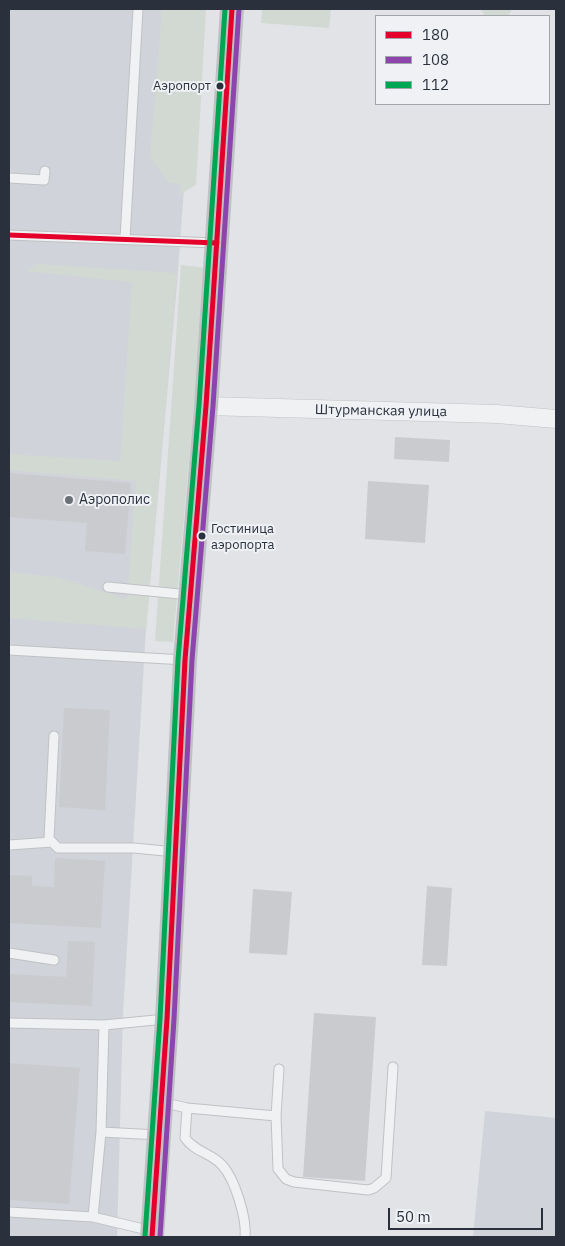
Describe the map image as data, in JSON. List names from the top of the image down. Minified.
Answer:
{"streets":{"street":["Штурманская улица"]},"places":["Аэропорт","Аэрополис","Гостиница аэропорта"],"lines":["transit line 180","transit line 108","transit line 112"],"legend":["180","108","112"],"scale_bar":"50 m"}
